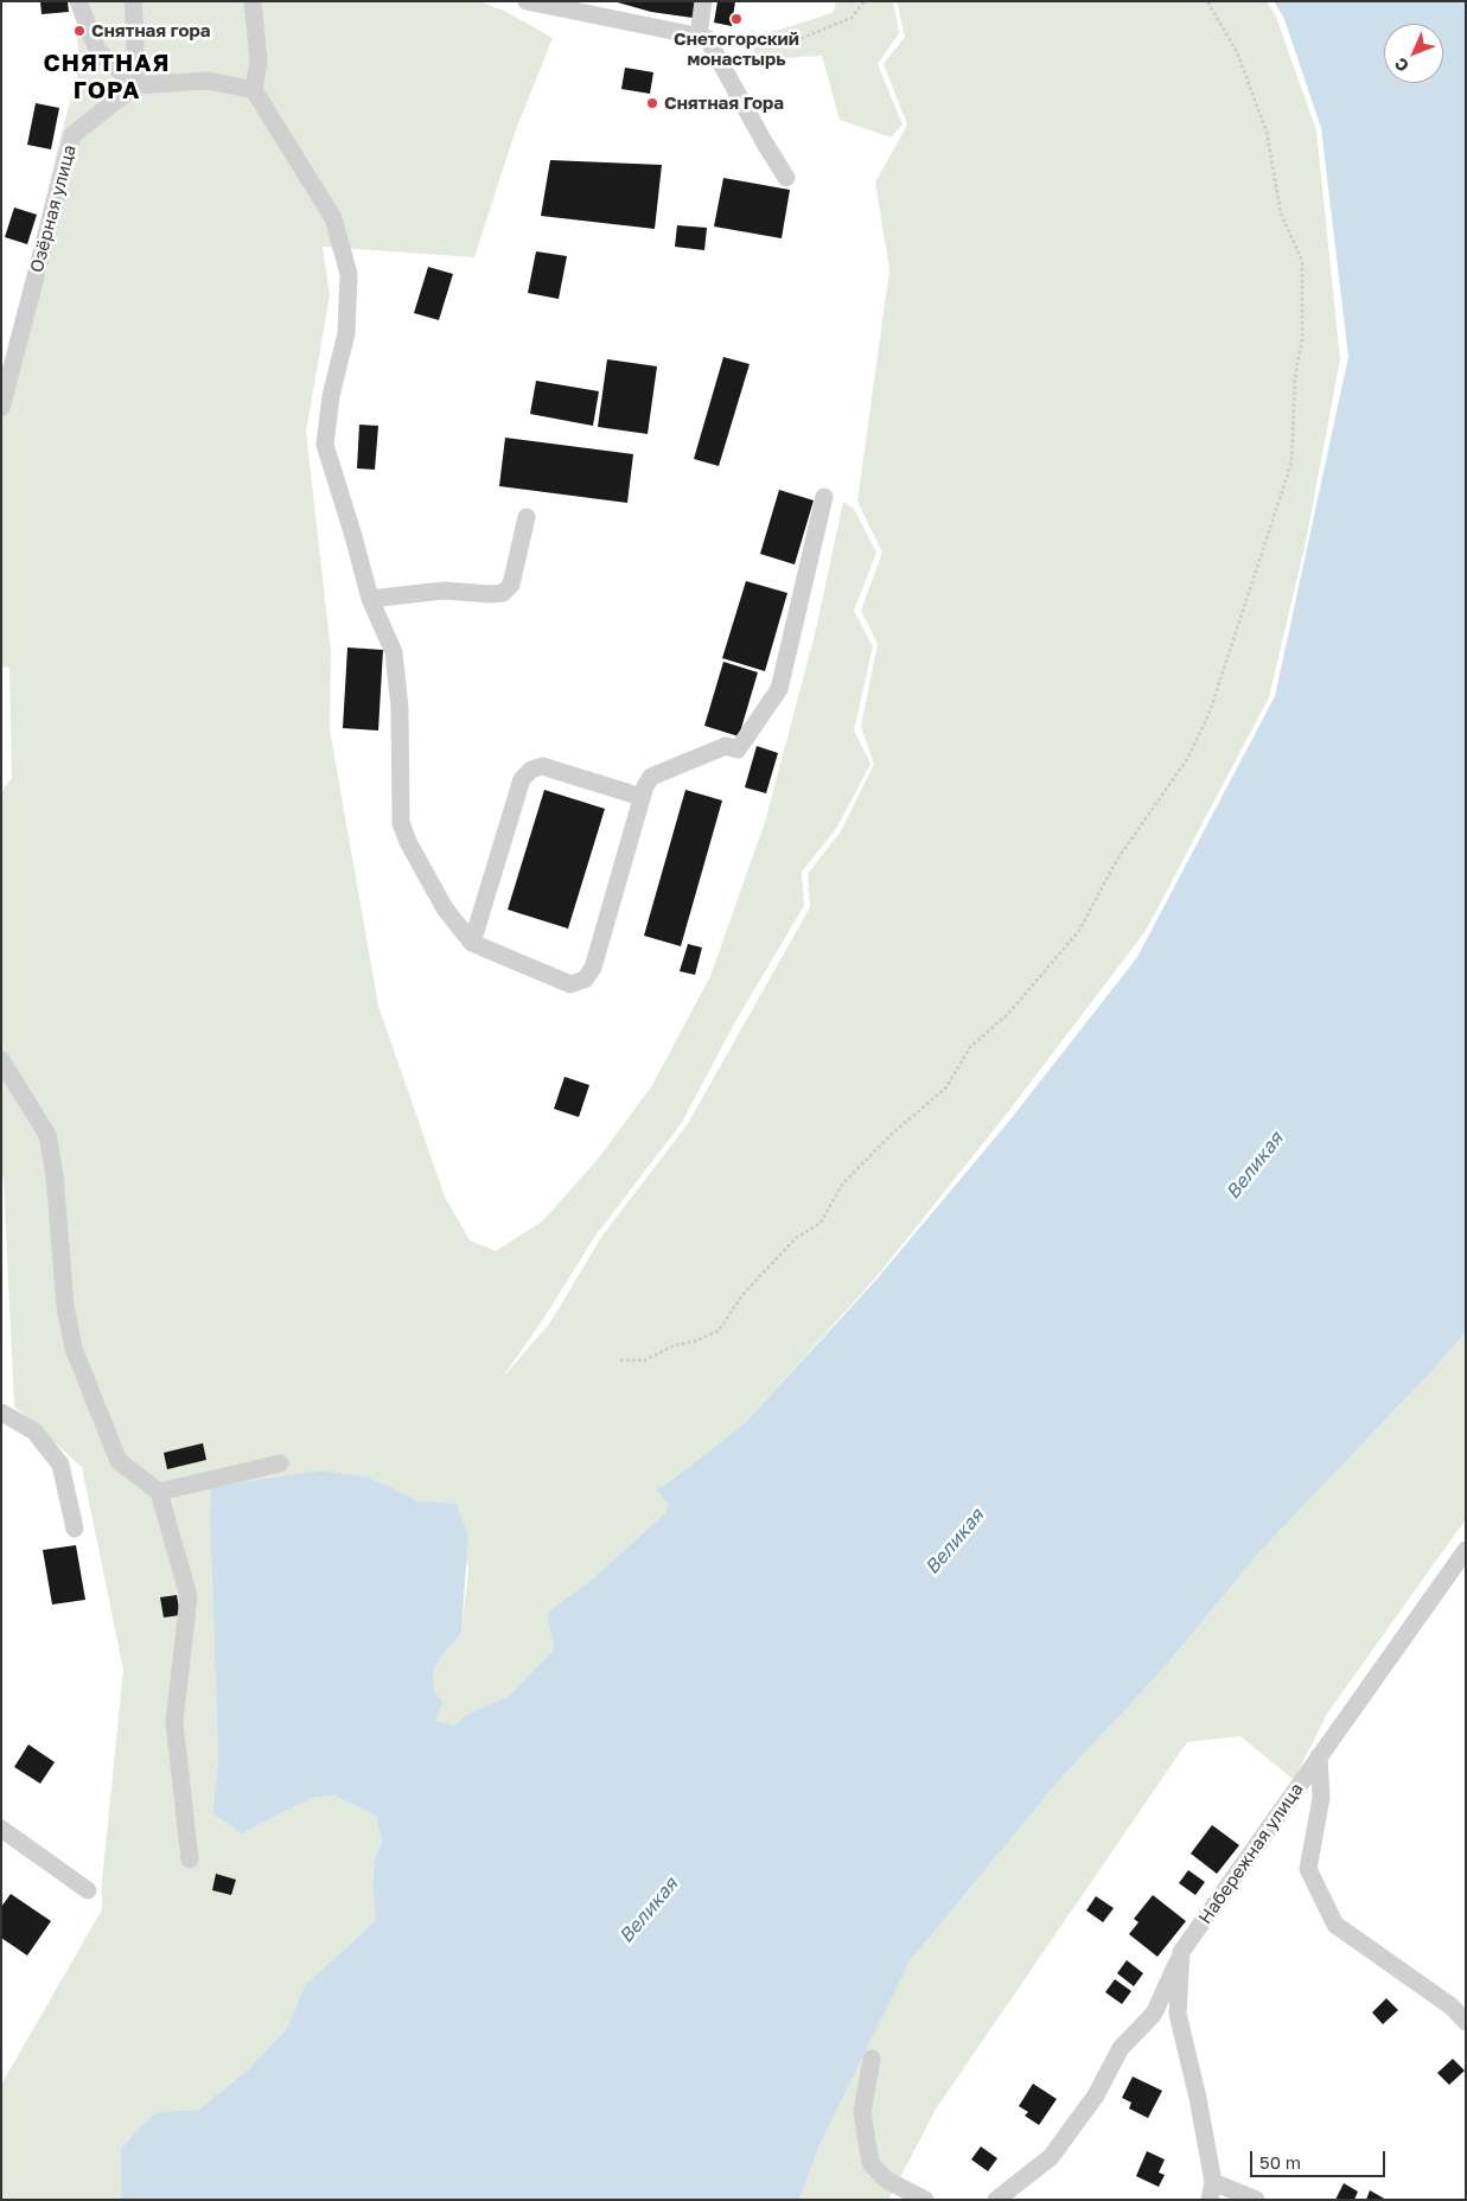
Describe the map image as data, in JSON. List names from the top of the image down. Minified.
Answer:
{"streets":{"street":["Озёрная улица","Набережная улица"]},"districts":["СНЯТНАЯ ГОРА"],"water":["Великая"],"places":["Снетогорский монастырь","Снятная гора","Снятная Гора"],"scale_bar":"50 m","north":"bottom left"}
